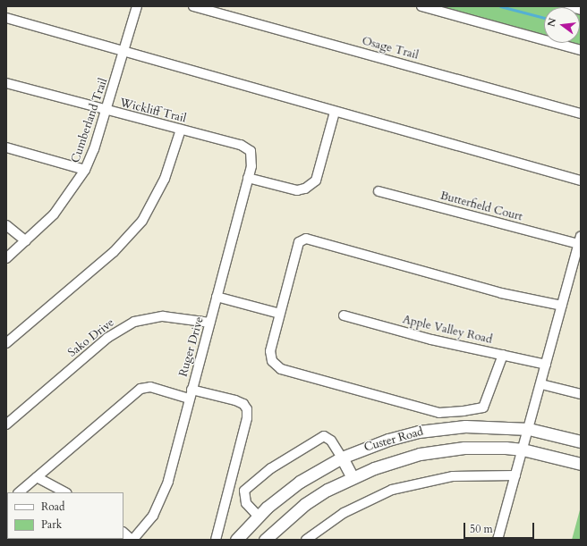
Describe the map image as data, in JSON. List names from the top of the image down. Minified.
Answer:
{"streets":{"main road":["Custer Road"],"street":["Osage Trail","Wickliff Trail","Cumberland Trail","Butterfield Court","Apple Valley Road","Sako Drive","Ruger Drive"]},"crossings":[["Wickliff Trail","Cumberland Trail"],["Wickliff Trail","Ruger Drive"],["Sako Drive","Ruger Drive"]],"legend":["Road","Park"],"scale_bar":"50 m","north":"left"}
